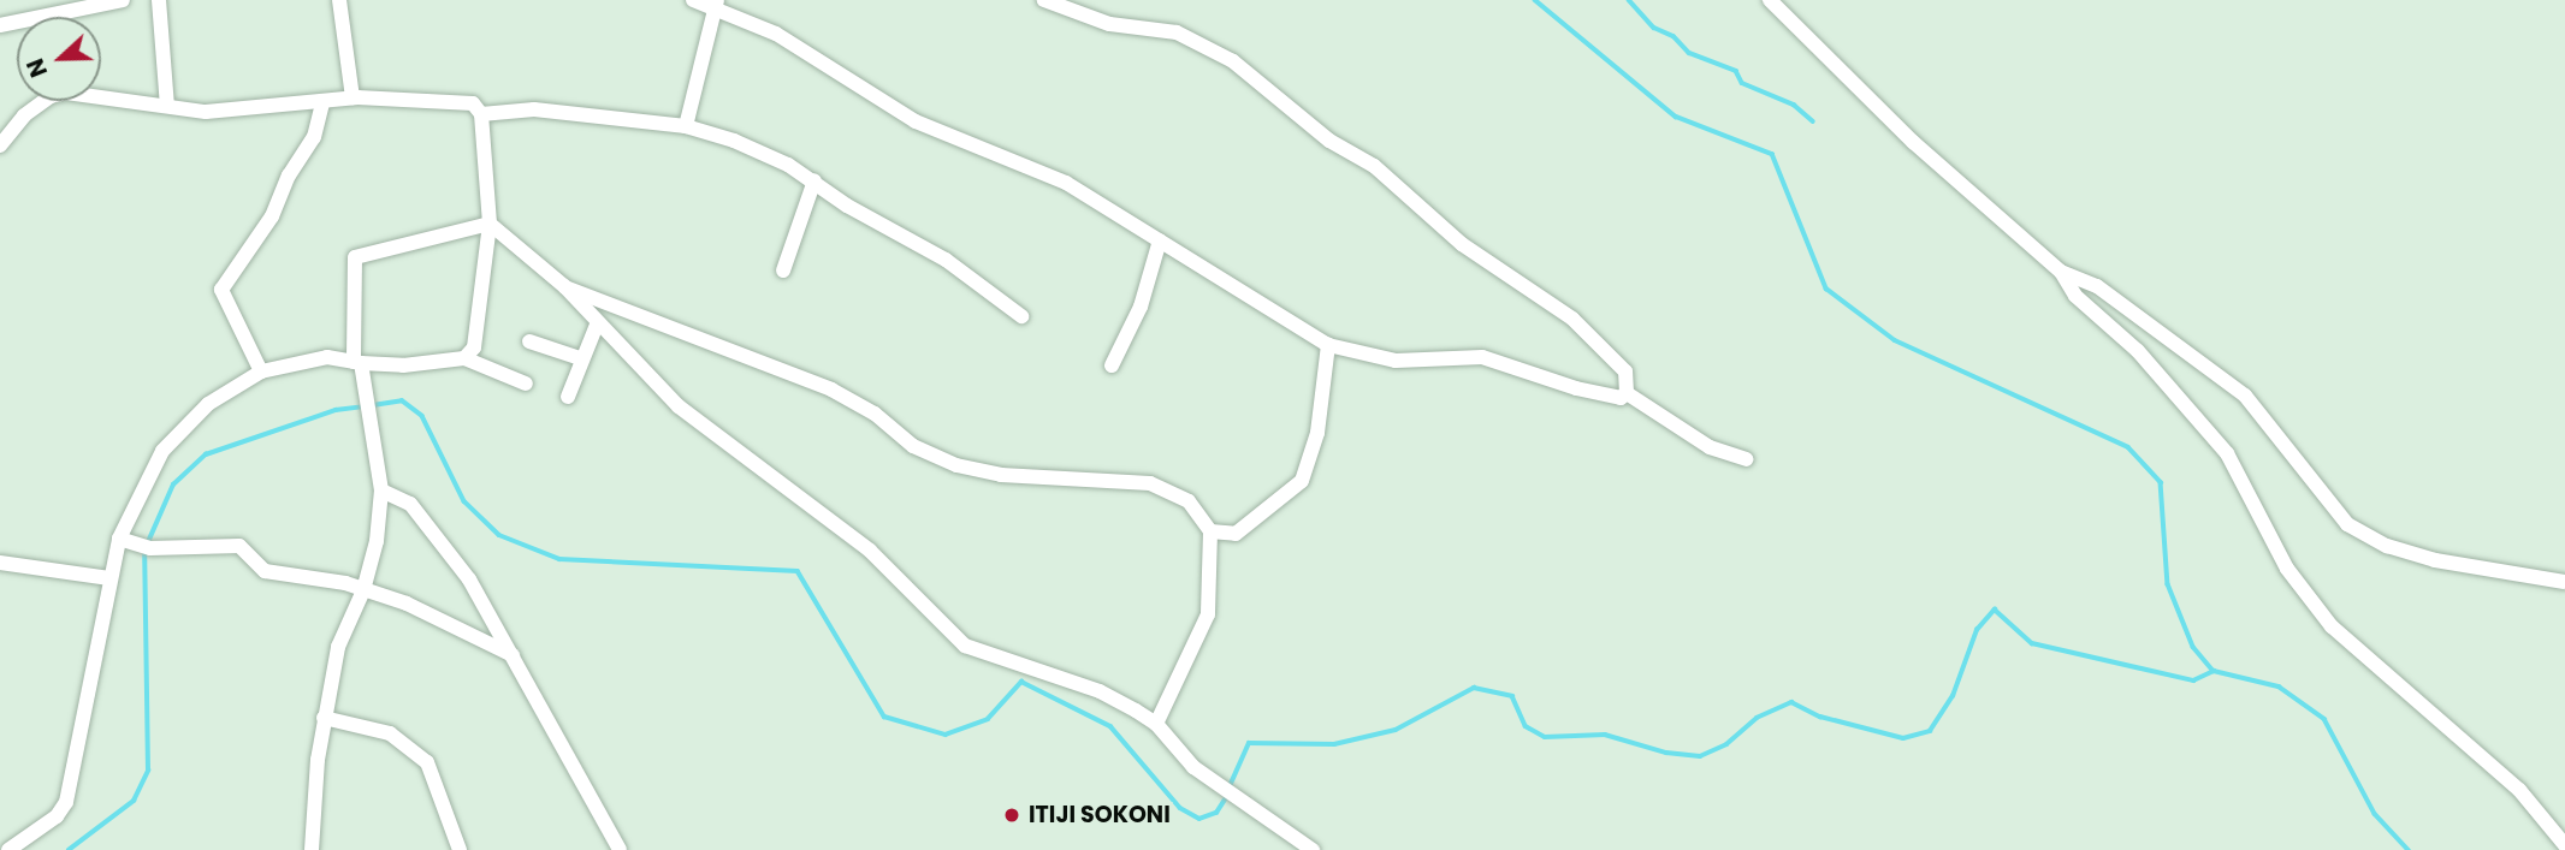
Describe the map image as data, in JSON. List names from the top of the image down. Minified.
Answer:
{"places":["ITIJI SOKONI"],"north":"left"}
